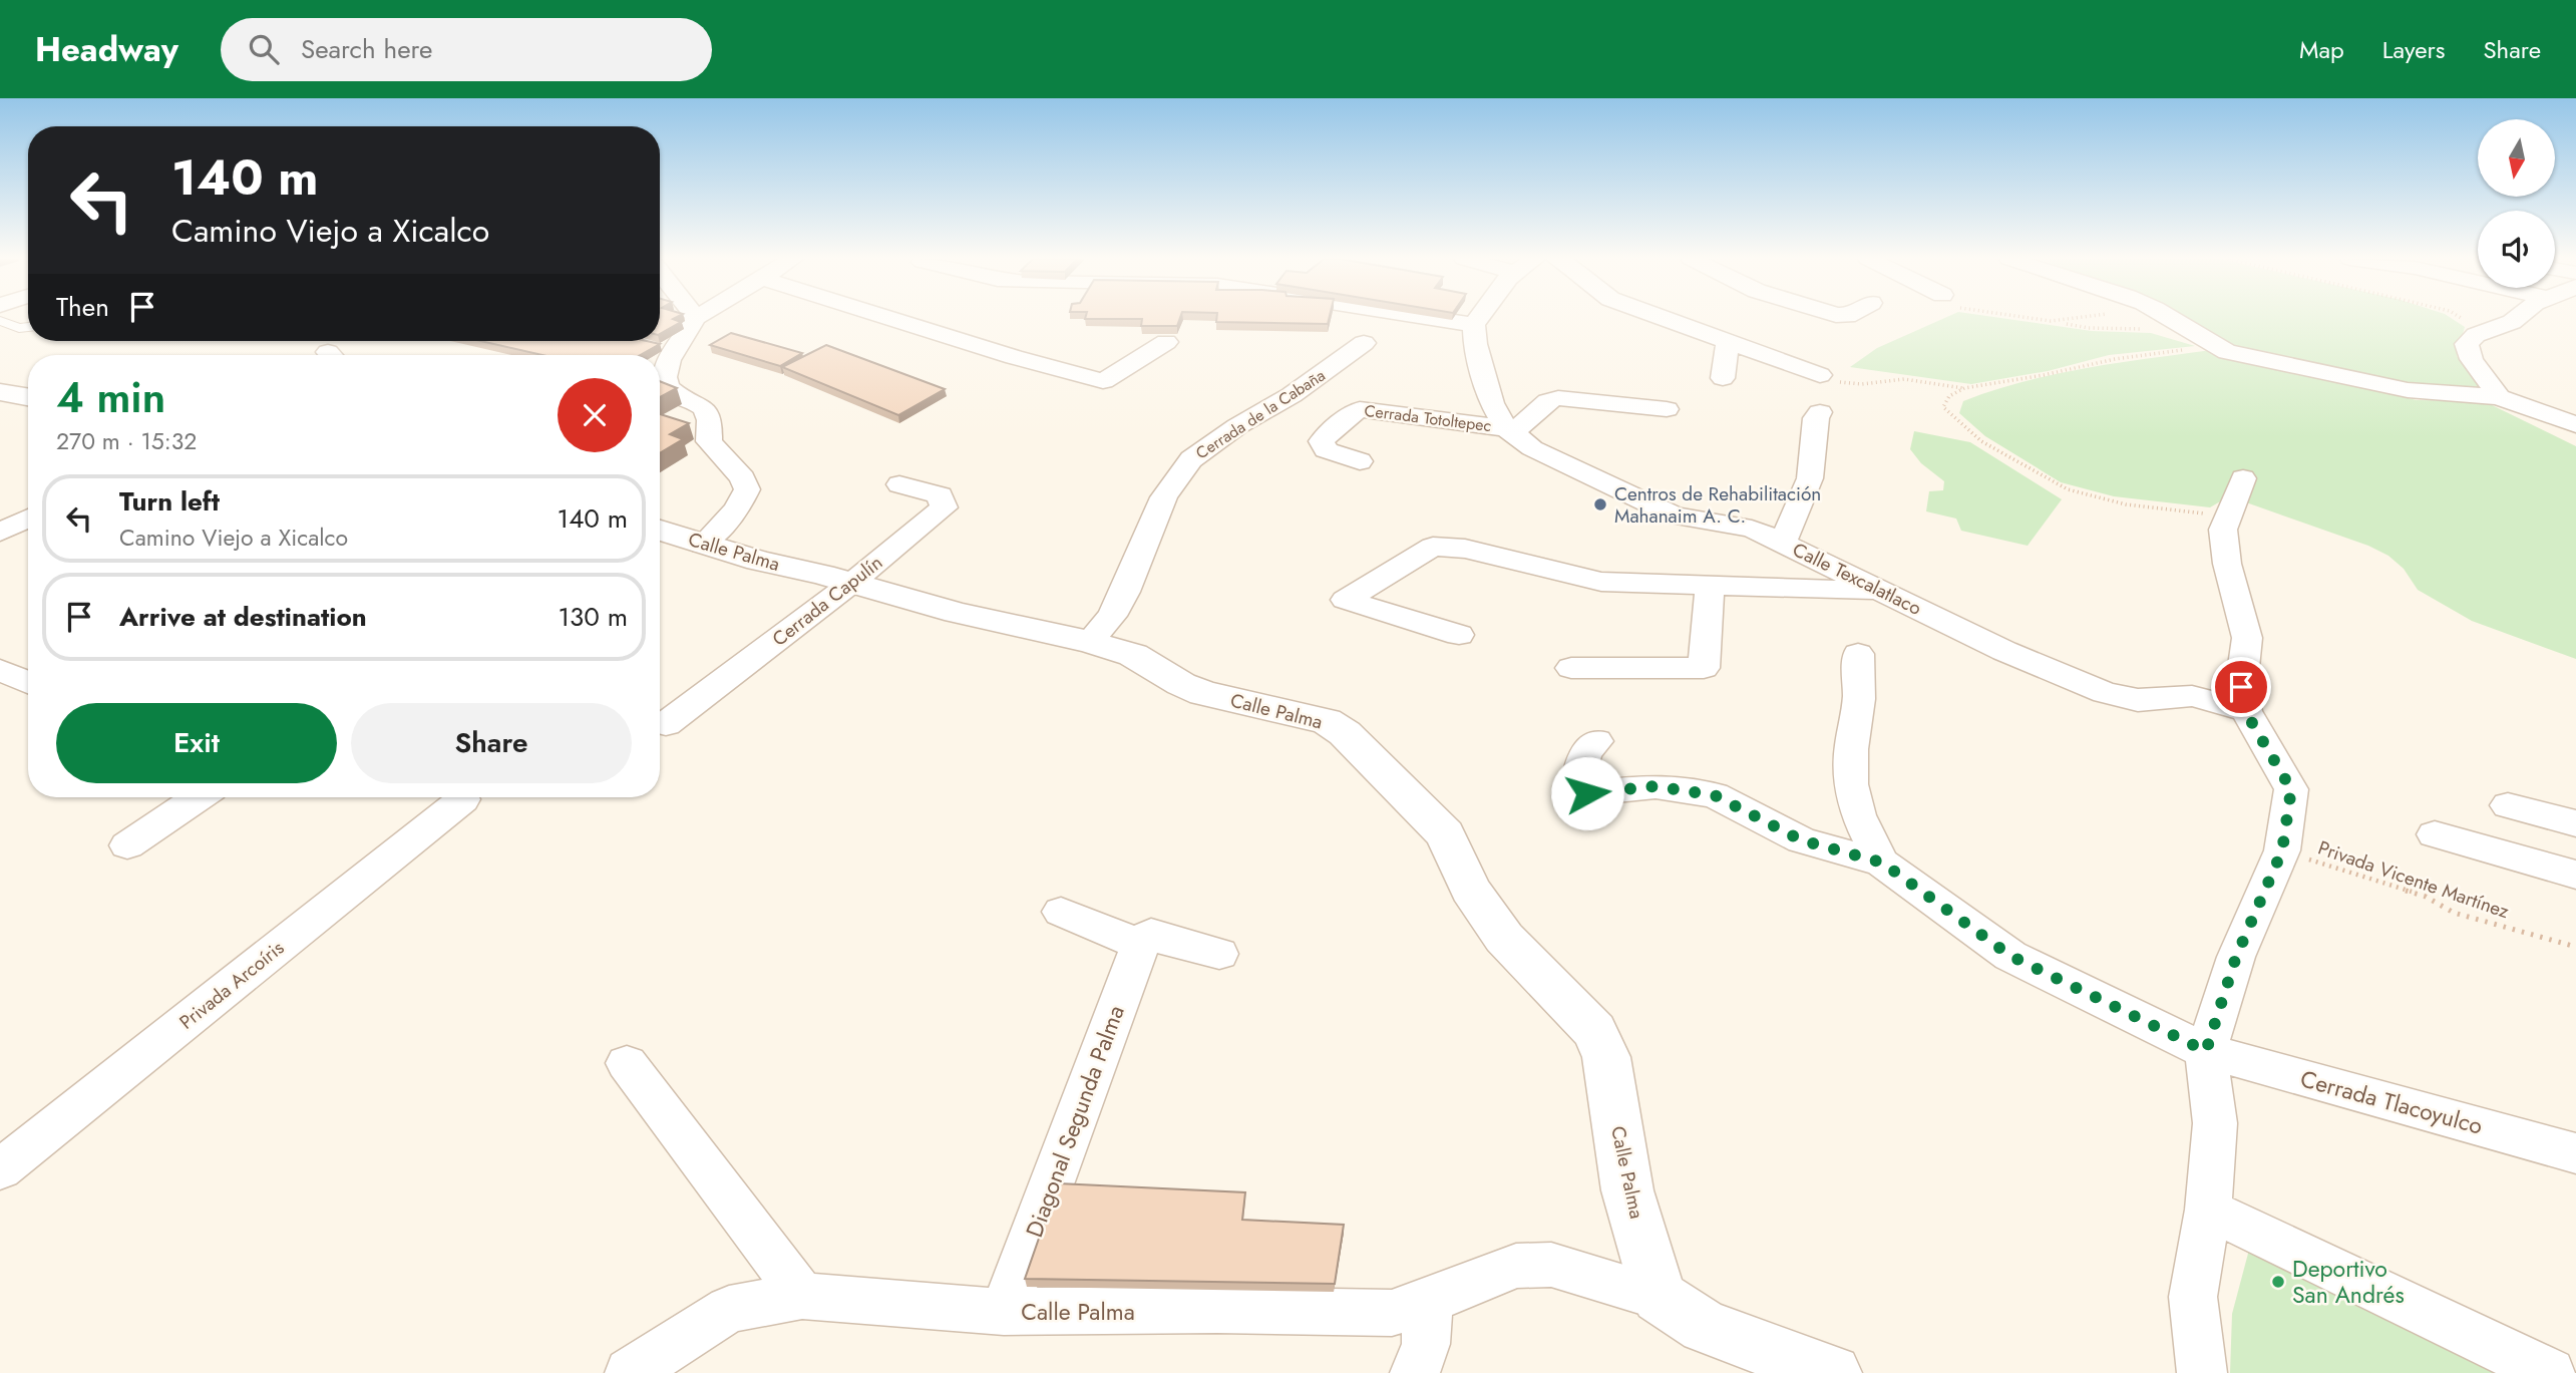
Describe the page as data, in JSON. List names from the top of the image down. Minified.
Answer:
{"streets":{"street":["Cerrada de la Cabaña","Cerrada Totoltepec","Calle Palma","Calle Texcalatlaco","Cerrada Capulín","Privada Arcoíris","Cerrada Tlacoyulco","Diagonal Segunda Palma"],"path":["Privada Vicente Martínez"]},"crossings":[["Cerrada de la Cabaña","Calle Palma"],["Cerrada Totoltepec","Calle Texcalatlaco"],["Calle Palma","Cerrada Capulín"],["Calle Palma","Diagonal Segunda Palma"]],"places":["Centros de Rehabilitación Mahanaim A. C.","Deportivo San Andrés"],"north":"bottom","page":{"header":"Headway","search":"Search here","nav":["Map","Layers","Share"],"turn":["140 m","Camino Viejo a Xicalco"],"then":"Then","heading":["4 min","270 m · 15:32"],"list":[{"name":"Turn left","note":"Camino Viejo a Xicalco","value":"140 m"},{"name":"Arrive at destination","value":"130 m"}],"buttons":["Exit","Share"]}}
